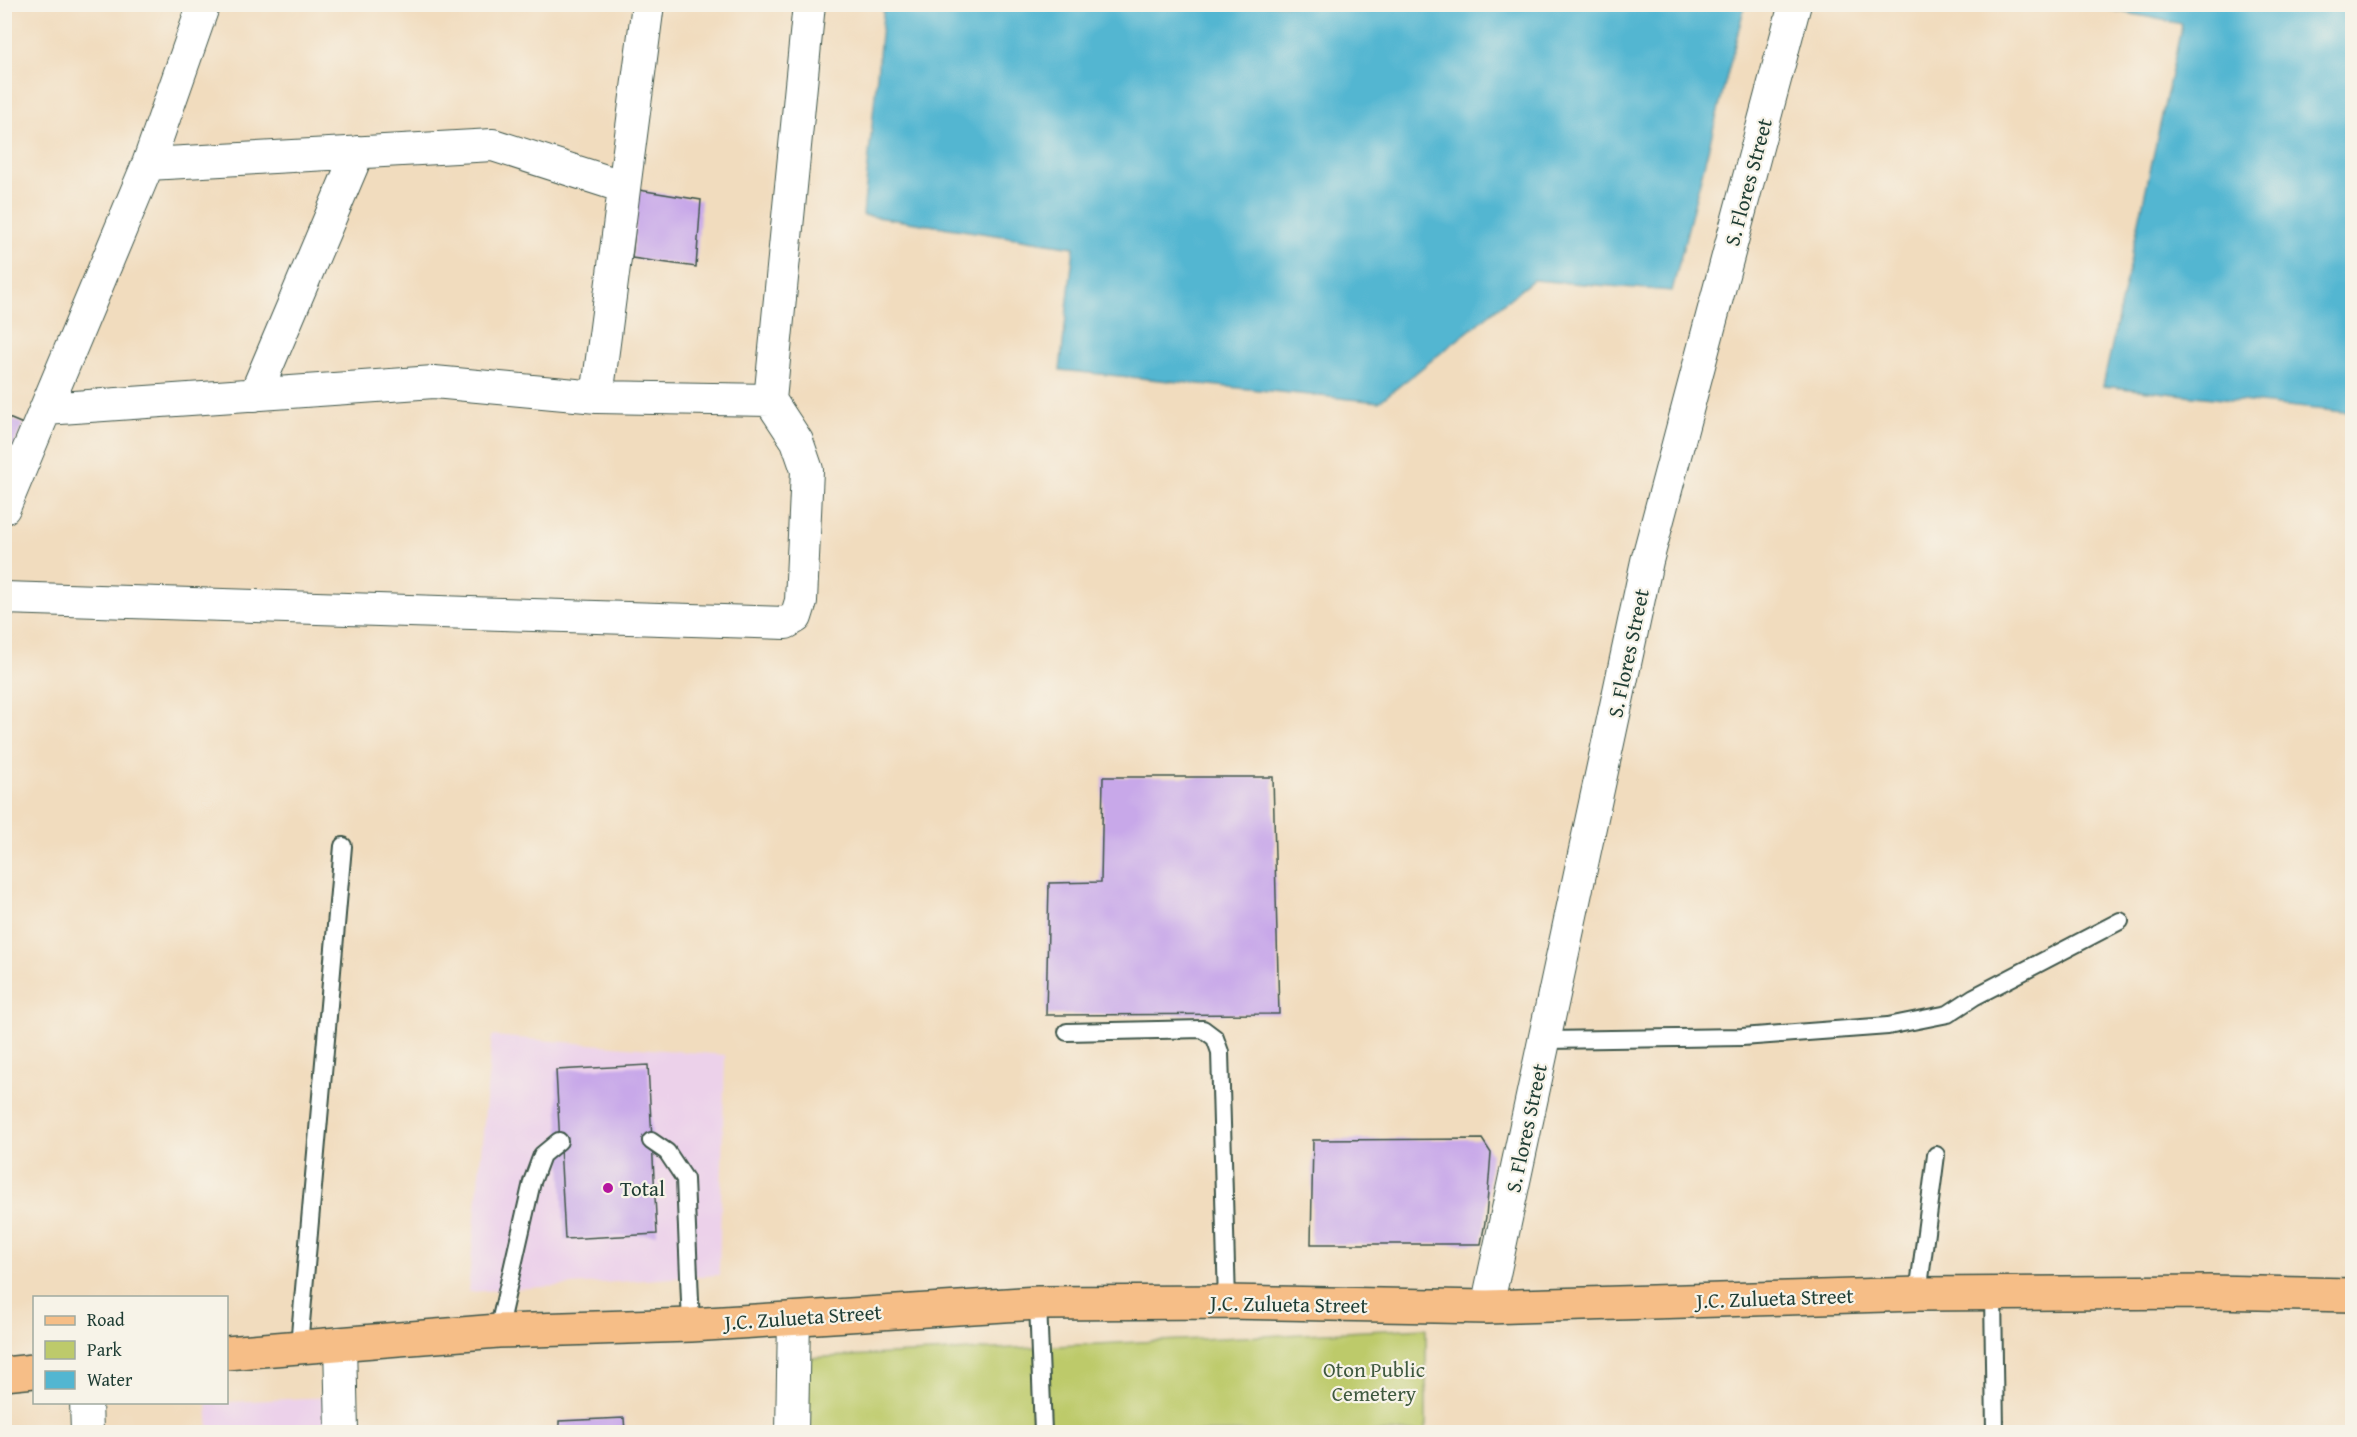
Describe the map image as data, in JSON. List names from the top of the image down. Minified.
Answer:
{"streets":{"main road":["J.C. Zulueta Street"],"street":["S. Flores Street"]},"crossings":[["S. Flores Street","J.C. Zulueta Street"]],"parks":["Oton Public Cemetery"],"places":["Total"],"legend":["Road","Park","Water"]}
